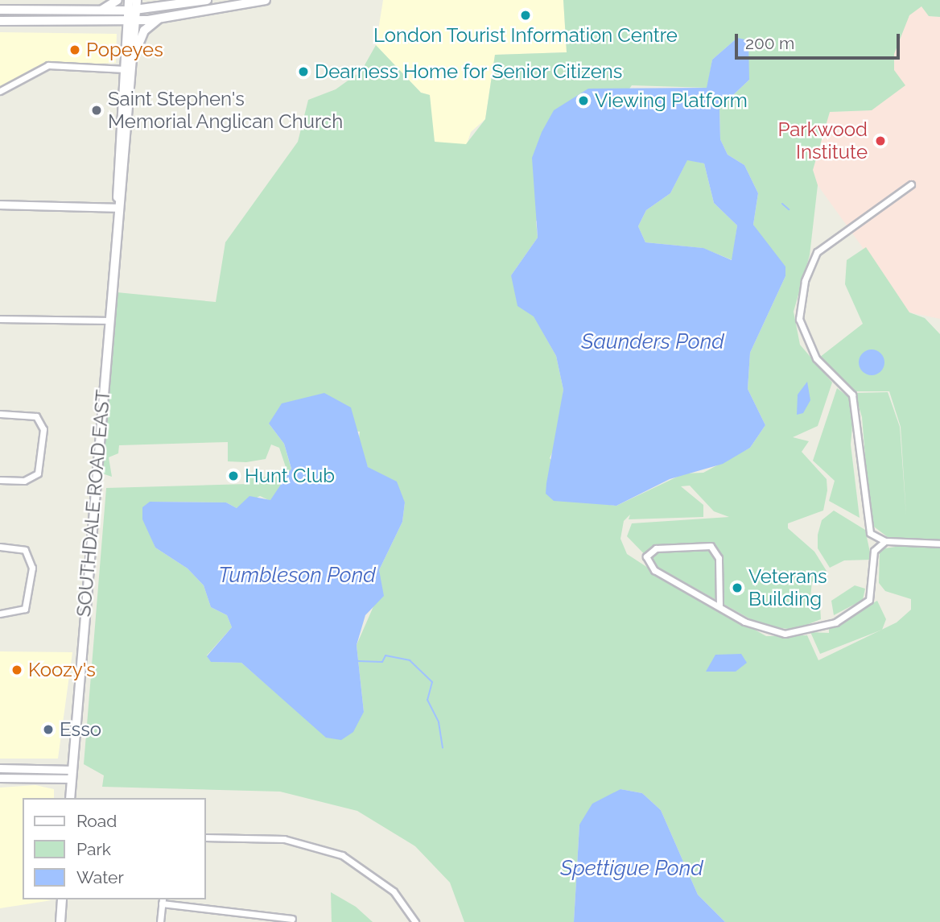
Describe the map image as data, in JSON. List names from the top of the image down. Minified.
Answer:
{"streets":{"main road":["SOUTHDALE ROAD EAST"]},"water":["Saunders Pond","Tumbleson Pond","Spettigue Pond"],"places":["London Tourist Information Centre","Popeyes","Dearness Home for Senior Citizens","Viewing Platform","Saint Stephen's Memorial Anglican Church","Parkwood Institute","Hunt Club","Veterans Building","Koozy's","Esso"],"legend":["Road","Park","Water"],"scale_bar":"200 m"}
